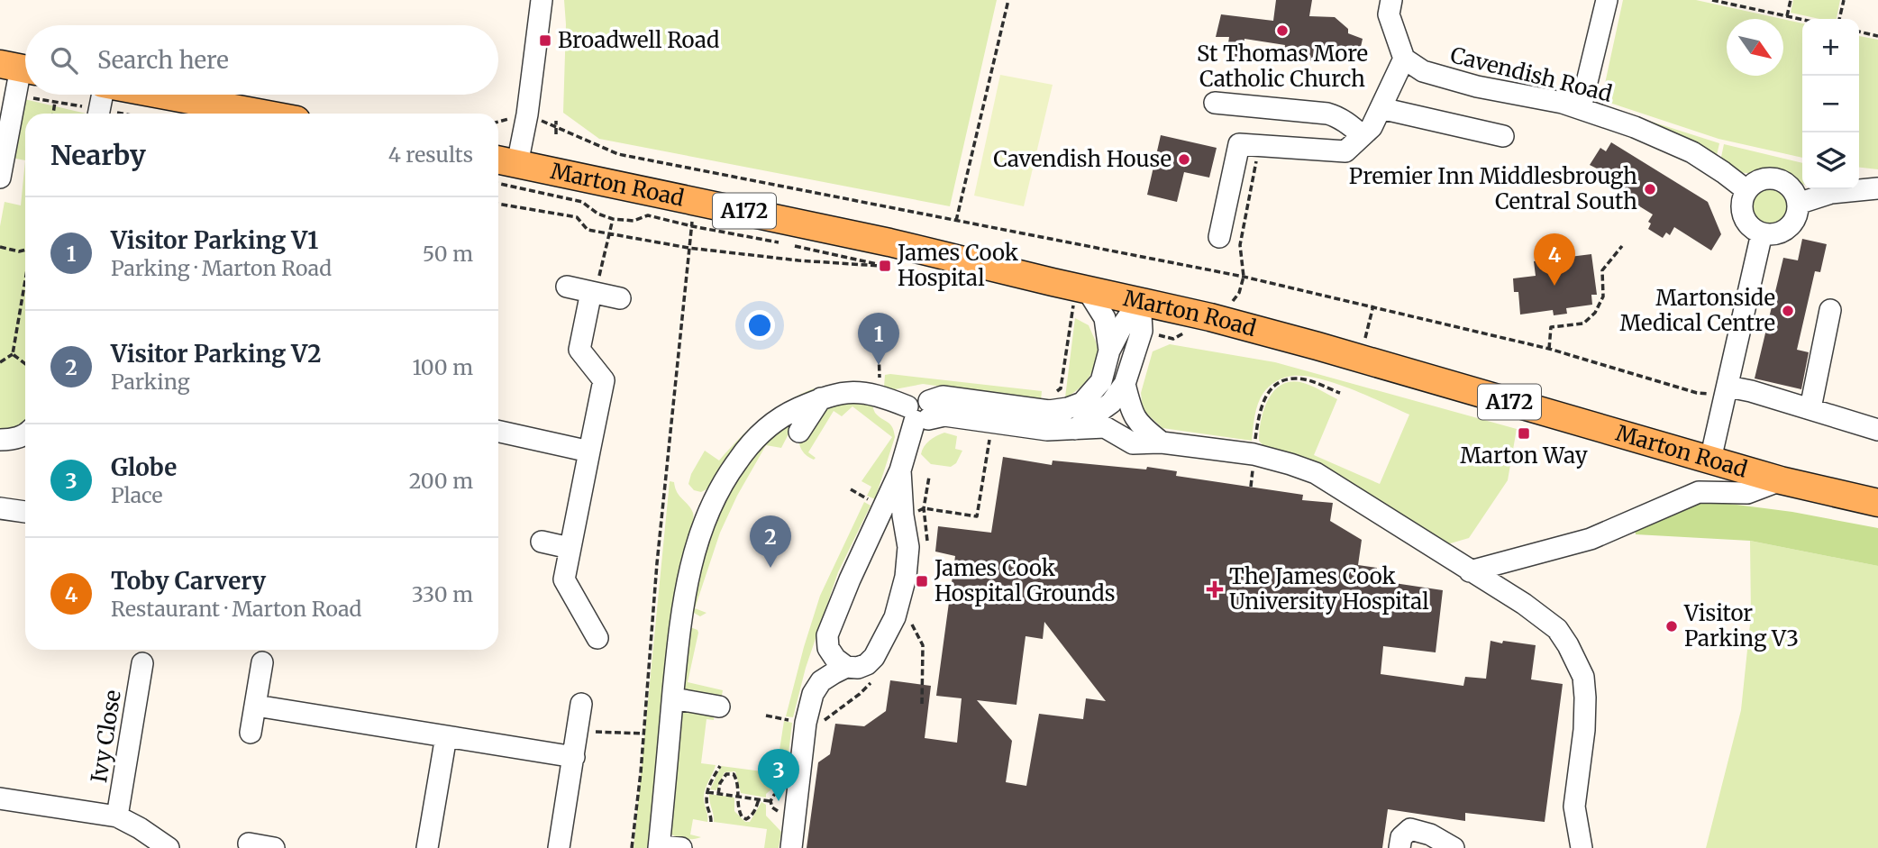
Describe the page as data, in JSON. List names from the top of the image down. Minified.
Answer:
{"streets":{"main road":["Marton Road","A172"],"street":["Cavendish Road","Ivy Close"]},"places":{"other":["St Thomas More Catholic Church","Cavendish House","Premier Inn Middlesbrough Central South","Martonside Medical Centre","Visitor Parking V3"],"transit":["Broadwell Road","James Cook Hospital","Marton Way","James Cook Hospital Grounds"],"health":["The James Cook University Hospital"]},"north":"bottom right","page":{"map_buttons":["+","−"],"search":"Search here","heading":["Nearby","4 results"],"list":[{"mark":"1","name":"Visitor Parking V1","note":"Parking · Marton Road","value":"50 m"},{"mark":"2","name":"Visitor Parking V2","note":"Parking","value":"100 m"},{"mark":"3","name":"Globe","note":"Place","value":"200 m"},{"mark":"4","name":"Toby Carvery","note":"Restaurant · Marton Road","value":"330 m"}],"pins":["4","1","2","3"]}}
